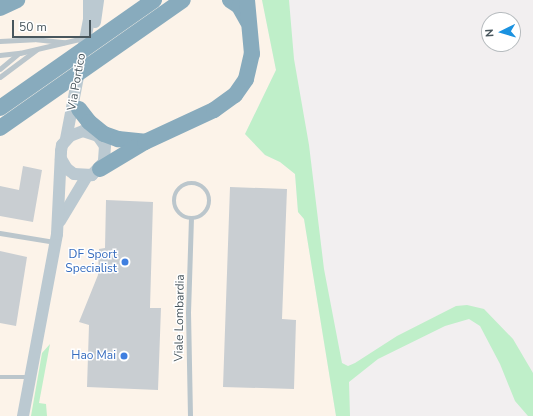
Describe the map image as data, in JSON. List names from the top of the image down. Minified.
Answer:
{"streets":{"main road":["Via Portico"],"lane":["Viale Lombardia"]},"places":["DF Sport Specialist","Hao Mai"],"scale_bar":"50 m","north":"left"}
